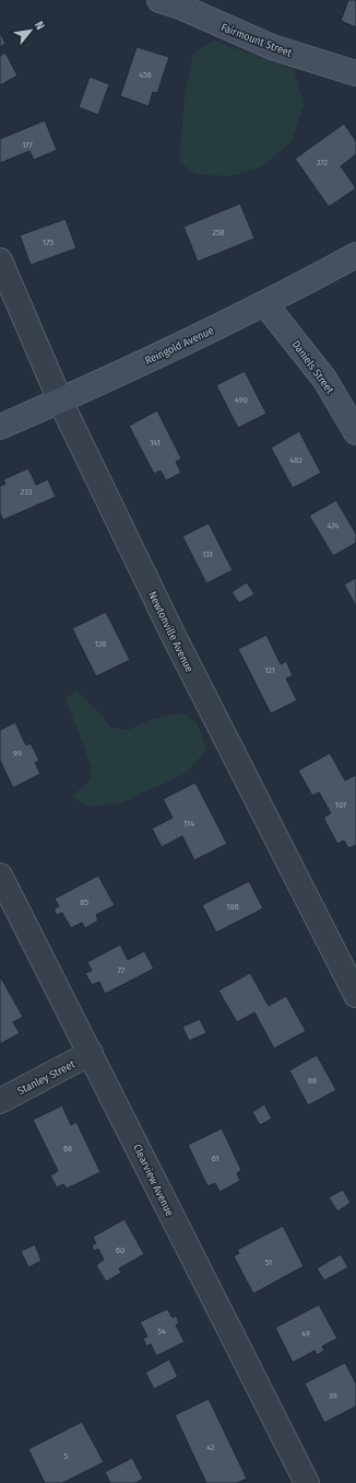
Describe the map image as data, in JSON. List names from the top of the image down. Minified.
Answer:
{"streets":{"street":["Fairmount Street","Reingold Avenue","Daniels Street","Newtonville Avenue","Stanley Street","Clearview Avenue"]},"crossings":[["Reingold Avenue","Daniels Street"],["Reingold Avenue","Newtonville Avenue"],["Stanley Street","Clearview Avenue"]],"house_numbers":["456","177","272","258","175","490","141","482","233","474","131","128","121","99","107","114","85","106","77","88","68","61","60","51","54","49","39","42","5"],"north":"top right"}
